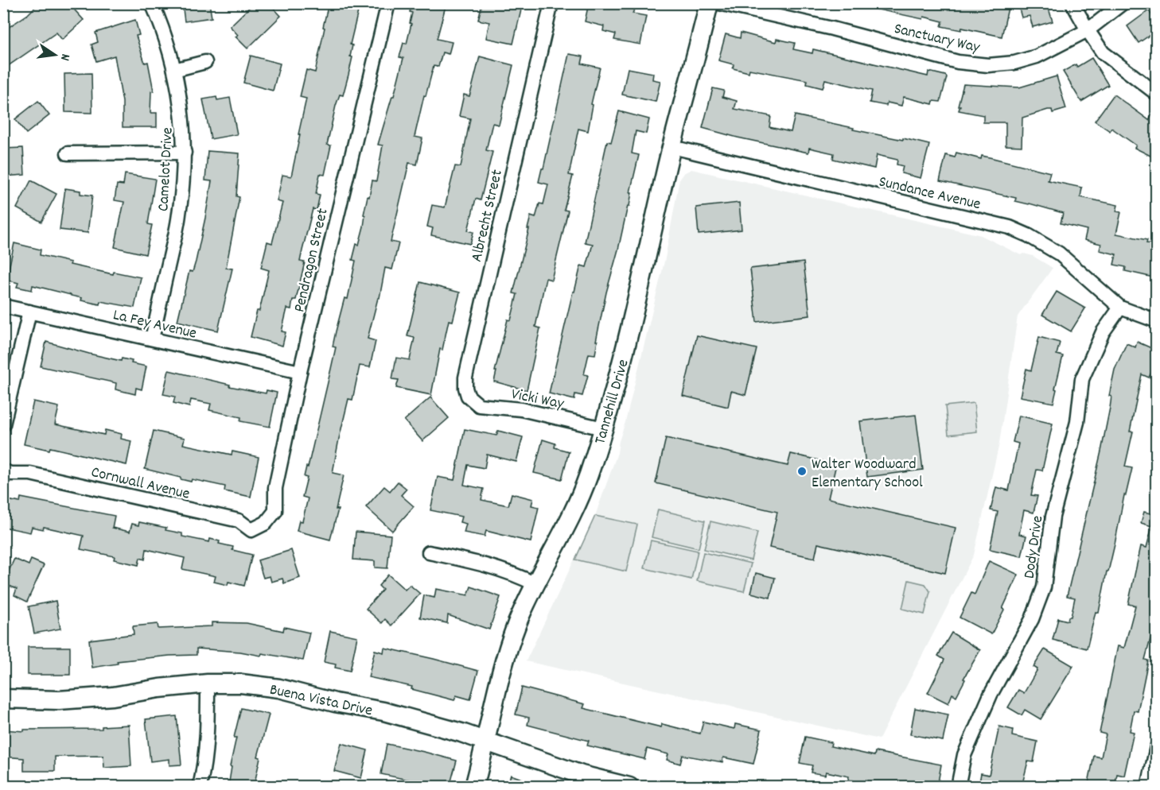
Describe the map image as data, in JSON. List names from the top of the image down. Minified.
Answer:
{"streets":{"street":["Sanctuary Way","Camelot Drive","Sundance Avenue","Albrecht Street","Pendragon Street","La Fey Avenue","Vicki Way","Tannehill Drive","Cornwall Avenue","Dody Drive","Buena Vista Drive"]},"crossings":[["Camelot Drive","La Fey Avenue"],["Sundance Avenue","Tannehill Drive"],["Sundance Avenue","Dody Drive"],["Albrecht Street","Vicki Way"],["Pendragon Street","La Fey Avenue"],["Pendragon Street","Cornwall Avenue"],["Vicki Way","Tannehill Drive"],["Tannehill Drive","Buena Vista Drive"]],"places":["Walter Woodward Elementary School"],"north":"right"}
